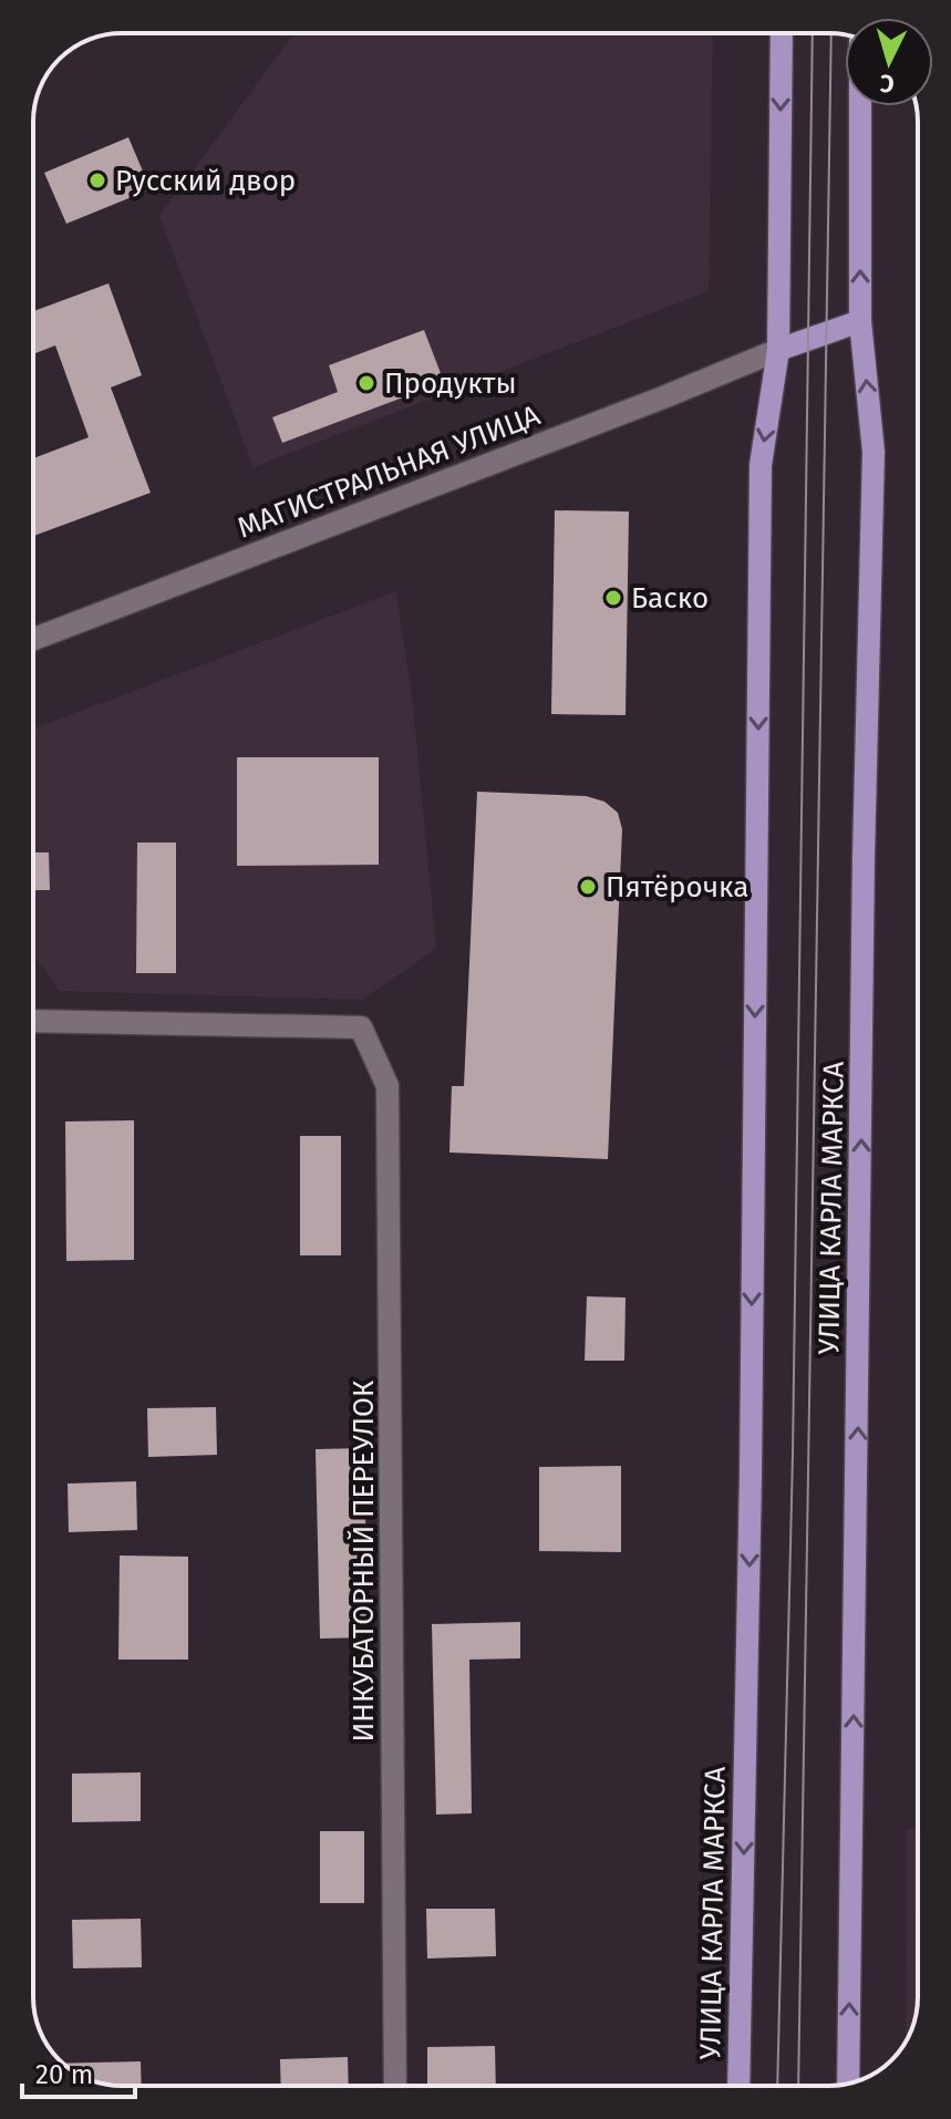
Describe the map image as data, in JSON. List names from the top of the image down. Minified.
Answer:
{"streets":{"main road":["МАГИСТРАЛЬНАЯ УЛИЦА","УЛИЦА КАРЛА МАРКСА"],"street":["ИНКУБАТОРНЫЙ ПЕРЕУЛОК"]},"crossings":[["МАГИСТРАЛЬНАЯ УЛИЦА","УЛИЦА КАРЛА МАРКСА"]],"places":["Русский двор","Продукты","Баско","Пятёрочка"],"scale_bar":"20 m","north":"bottom"}
